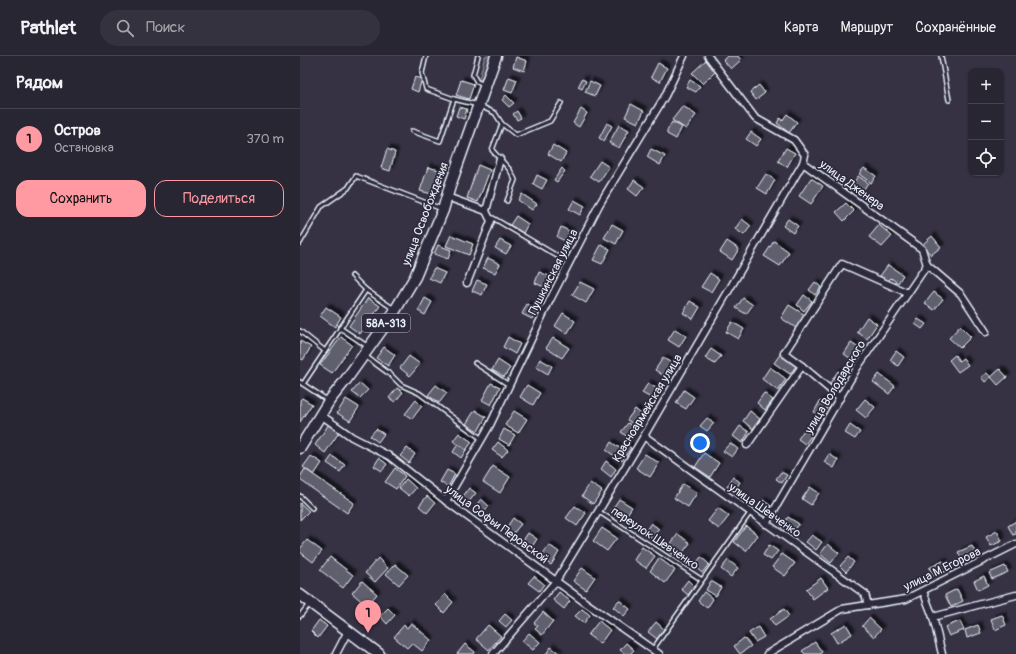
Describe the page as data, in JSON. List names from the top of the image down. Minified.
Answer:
{"streets":{"main road":["улица Освобождения","58А-313"],"street":["улица Дженера","Пушкинская улица","улица Володарского","Красноармейская улица","улица Шевченко","улица Софьи Перовской","улица М.Егорова"],"lane":["переулок Шевченко"]},"crossings":[["улица Дженера","улица Володарского"],["улица Дженера","Красноармейская улица"],["улица Освобождения","улица Софьи Перовской"],["Пушкинская улица","улица Софьи Перовской"],["улица Володарского","улица Шевченко"],["Красноармейская улица","улица Шевченко"],["Красноармейская улица","улица Софьи Перовской"],["Красноармейская улица","переулок Шевченко"],["улица Шевченко","улица М.Егорова"]],"page":{"header":"Pathlet","search":"Поиск","nav":["Карта","Маршрут","Сохранённые"],"heading":"Рядом","map_buttons":["+","−"],"list":[{"mark":"1","name":"Остров","note":"Остановка","value":"370 m"}],"buttons":["Сохранить","Поделиться"],"pins":"1"}}
